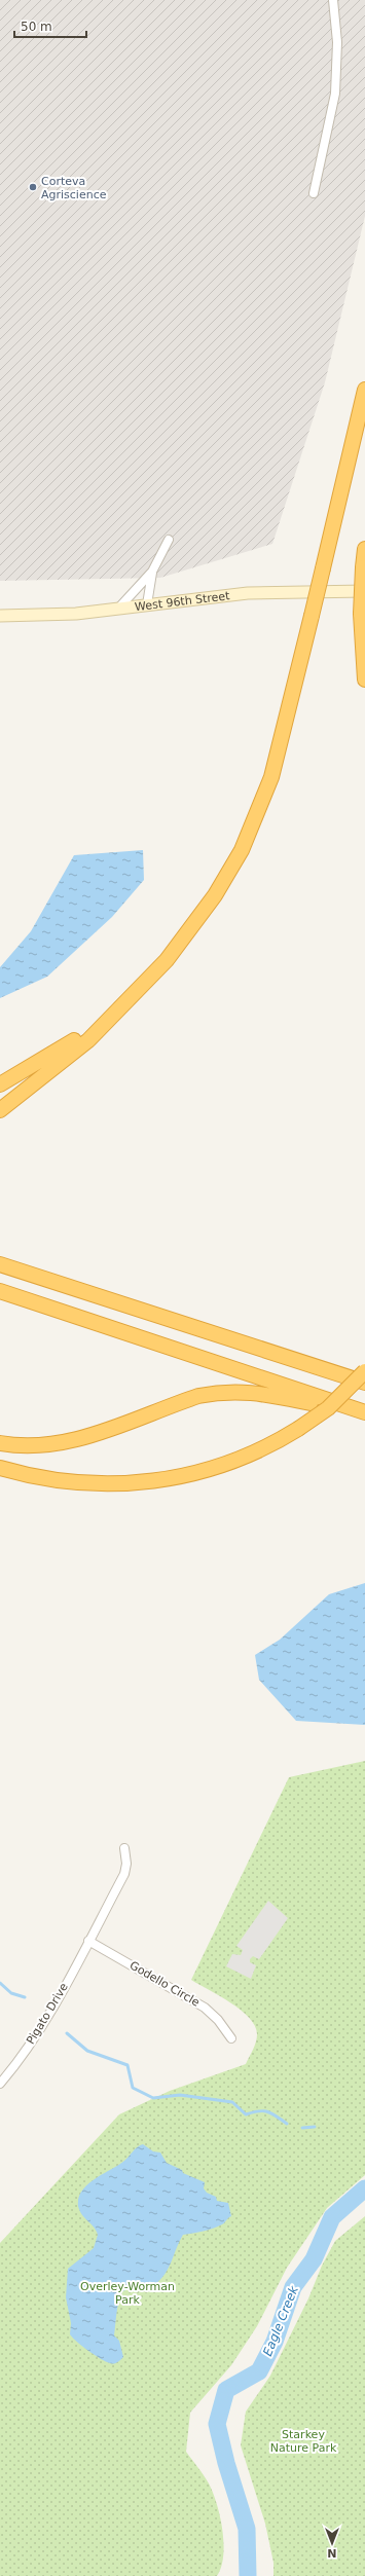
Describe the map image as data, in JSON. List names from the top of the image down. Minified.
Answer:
{"streets":{"main road":["West 96th Street"],"street":["Godello Circle","Pigato Drive"]},"crossings":[["Godello Circle","Pigato Drive"]],"water":["Eagle Creek"],"parks":["Overley-Worman Park","Starkey Nature Park"],"places":["Corteva Agriscience"],"scale_bar":"50 m","north":"bottom"}
